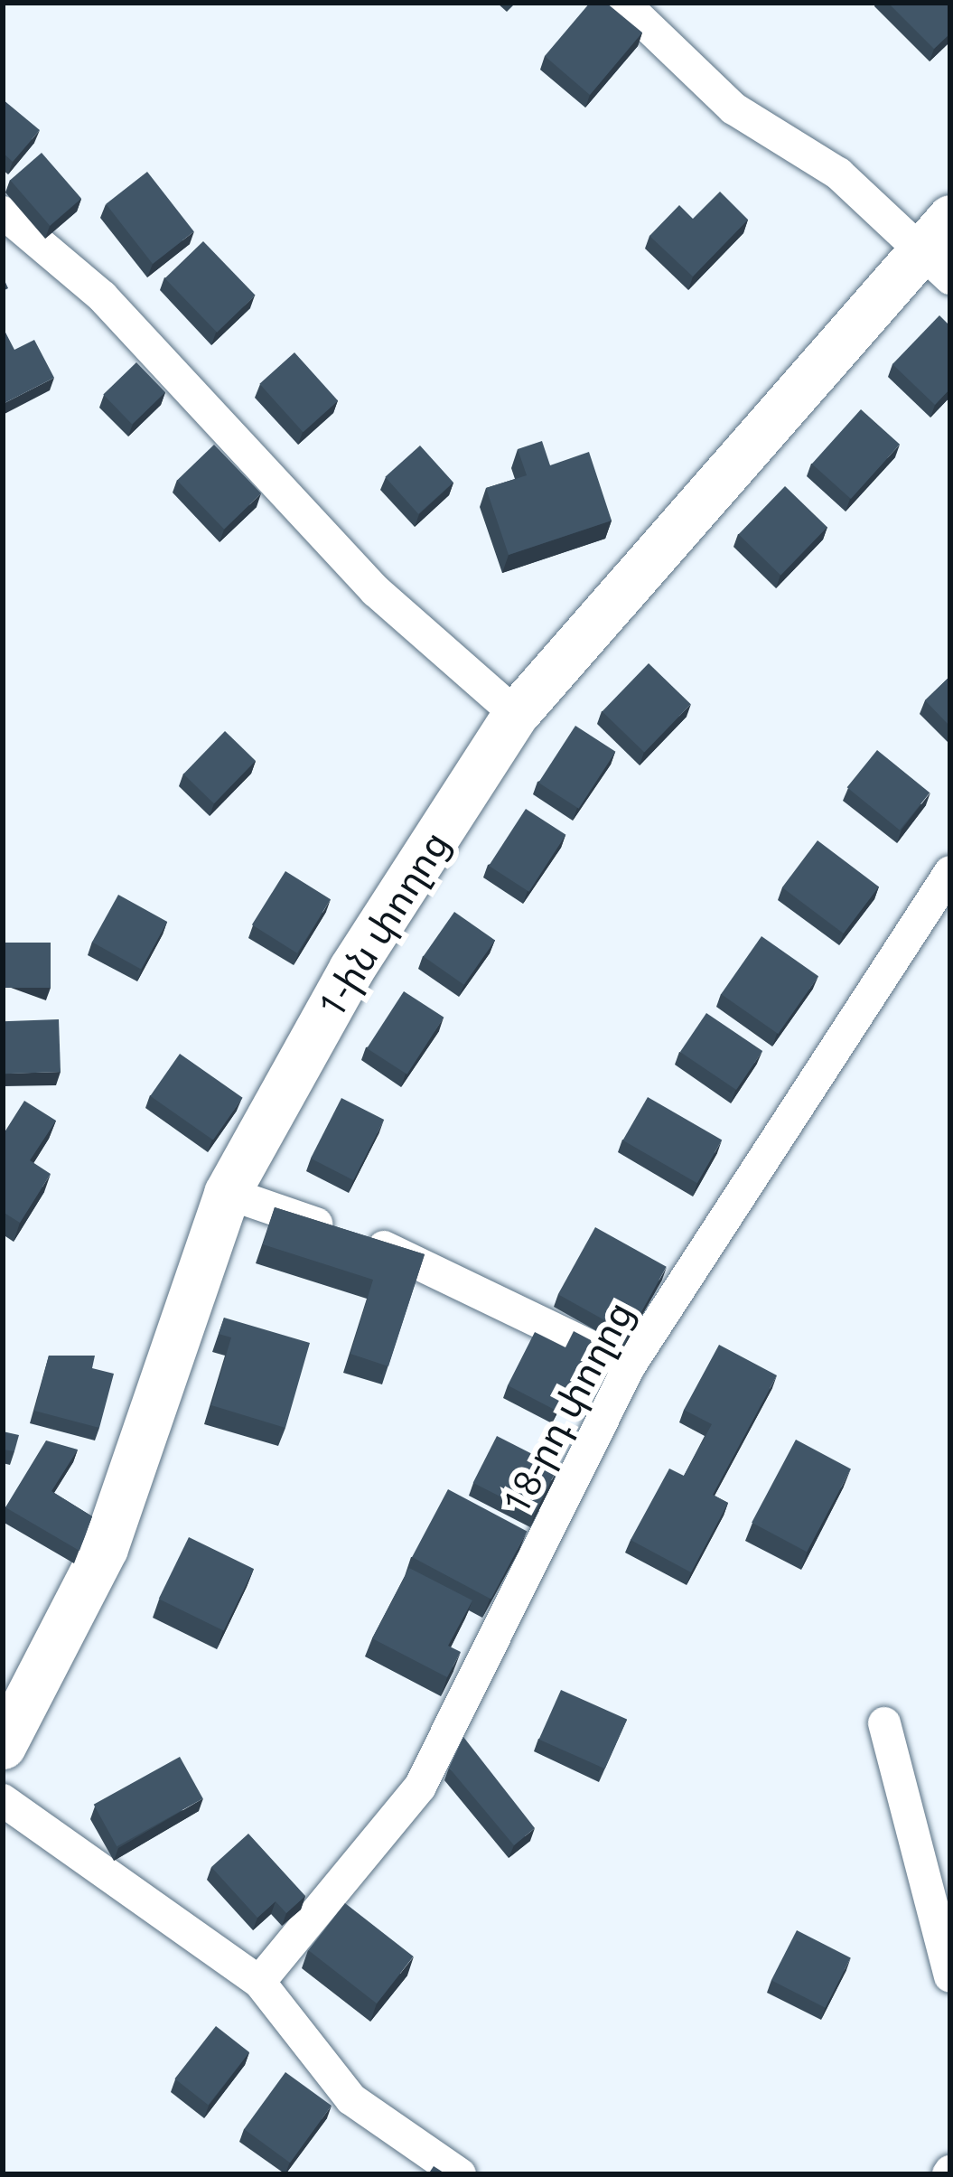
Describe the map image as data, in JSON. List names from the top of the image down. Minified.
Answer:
{"streets":{"main road":["1-ին փողոց"],"street":["18-րդ փողոց"]}}
